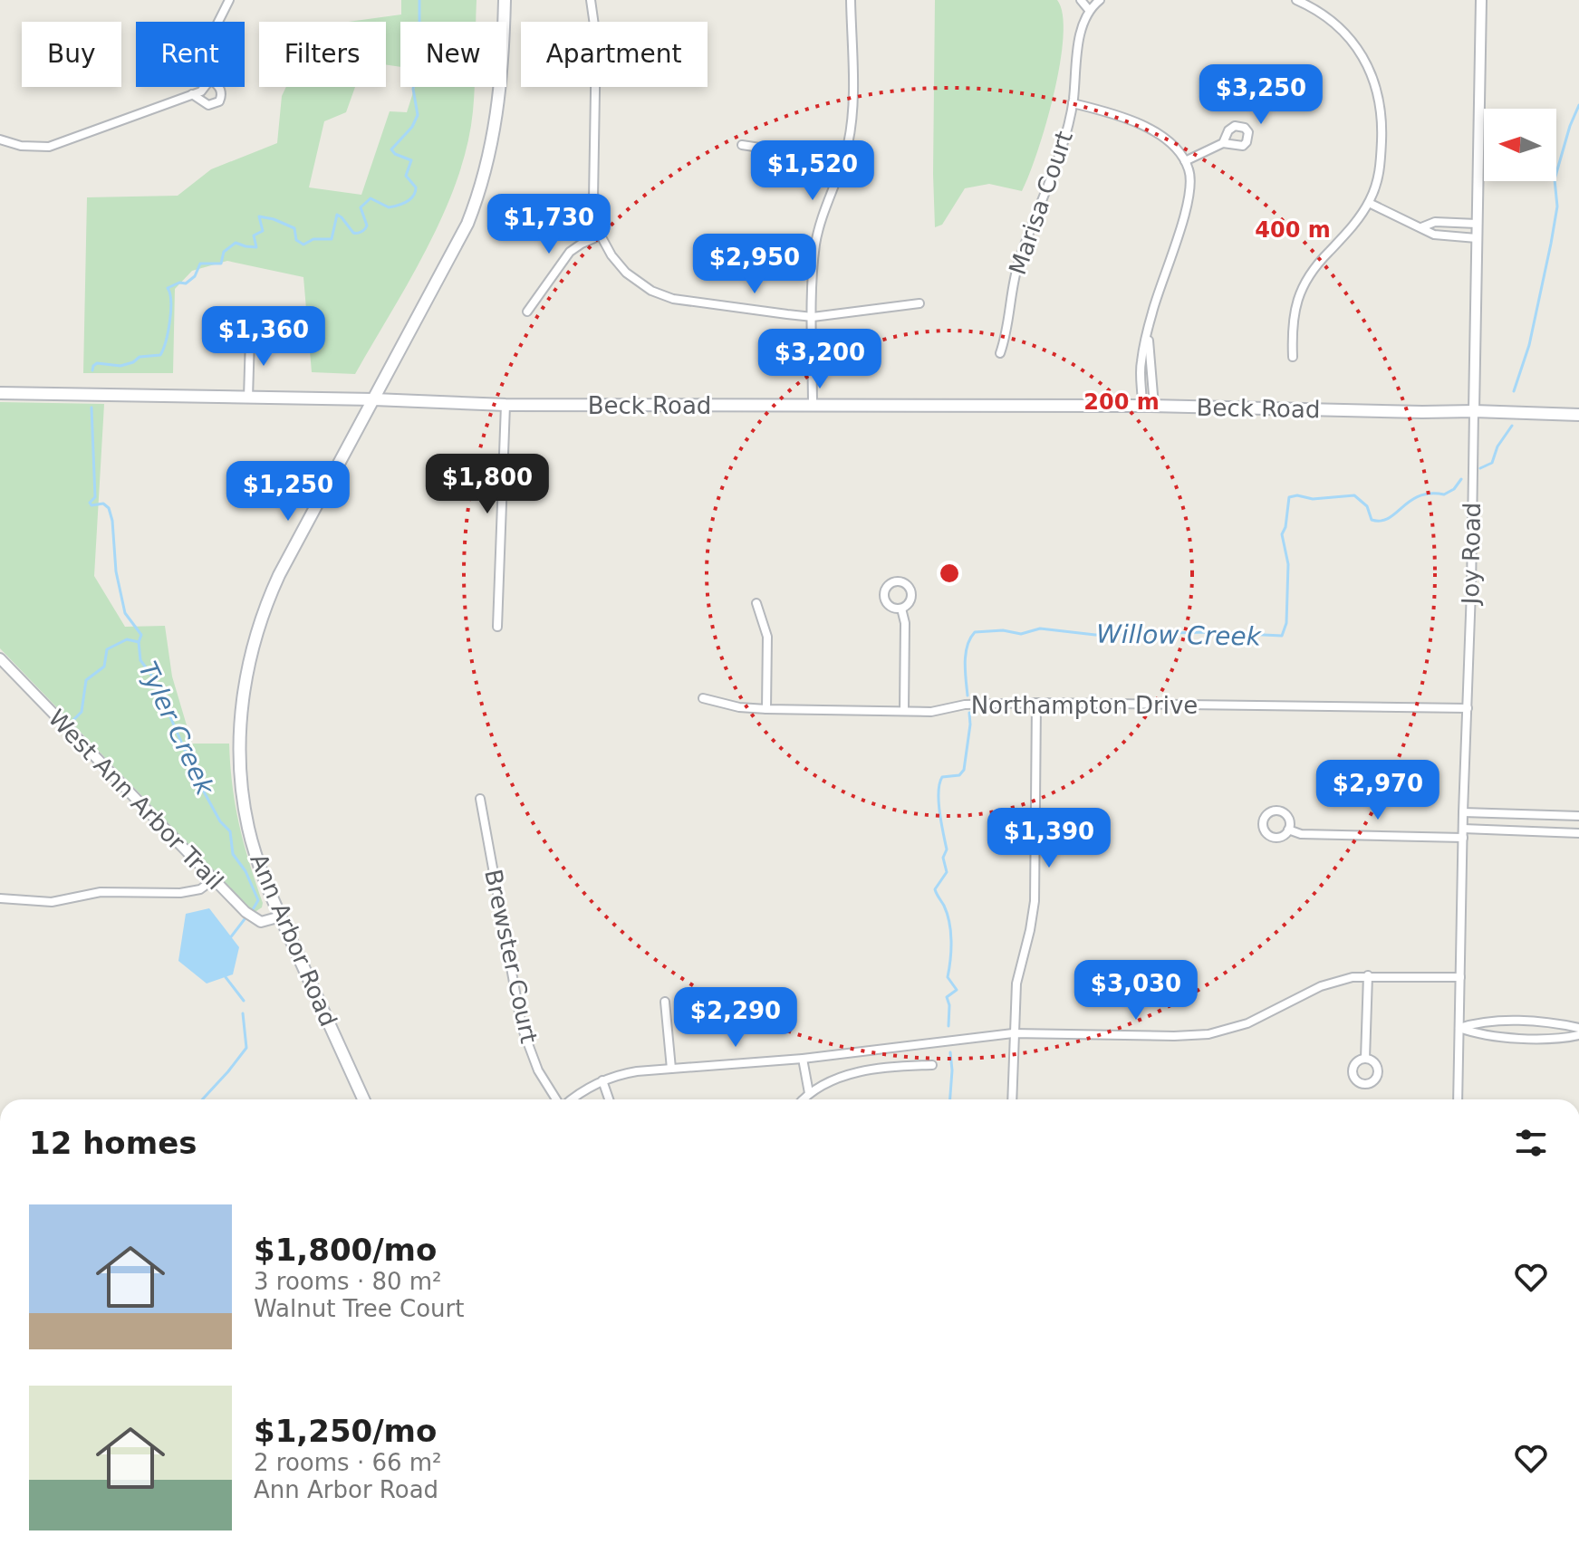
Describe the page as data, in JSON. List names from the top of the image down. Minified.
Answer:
{"streets":{"main road":["Beck Road","Ann Arbor Road"],"street":["Marisa Court","Joy Road","Northampton Drive","West Ann Arbor Trail","Brewster Court"]},"crossings":[["Beck Road","Joy Road"],["Beck Road","Ann Arbor Road"],["Joy Road","Northampton Drive"],["West Ann Arbor Trail","Ann Arbor Road"]],"water":["Willow Creek","Tyler Creek"],"north":"left","page":{"chip":["Buy","Rent","Filters","New","Apartment"],"price":["$3,250","$1,520","$1,730","$2,950","$1,360","$3,200","$1,800","$1,250","$2,970","$1,390","$3,030","$2,290"],"heading":"12 homes","list":[{"name":"$1,800/mo","note":"3 rooms · 80 m² · Walnut Tree Court"},{"name":"$1,250/mo","note":"2 rooms · 66 m² · Ann Arbor Road"}]},"rings":["400 m","200 m"]}
